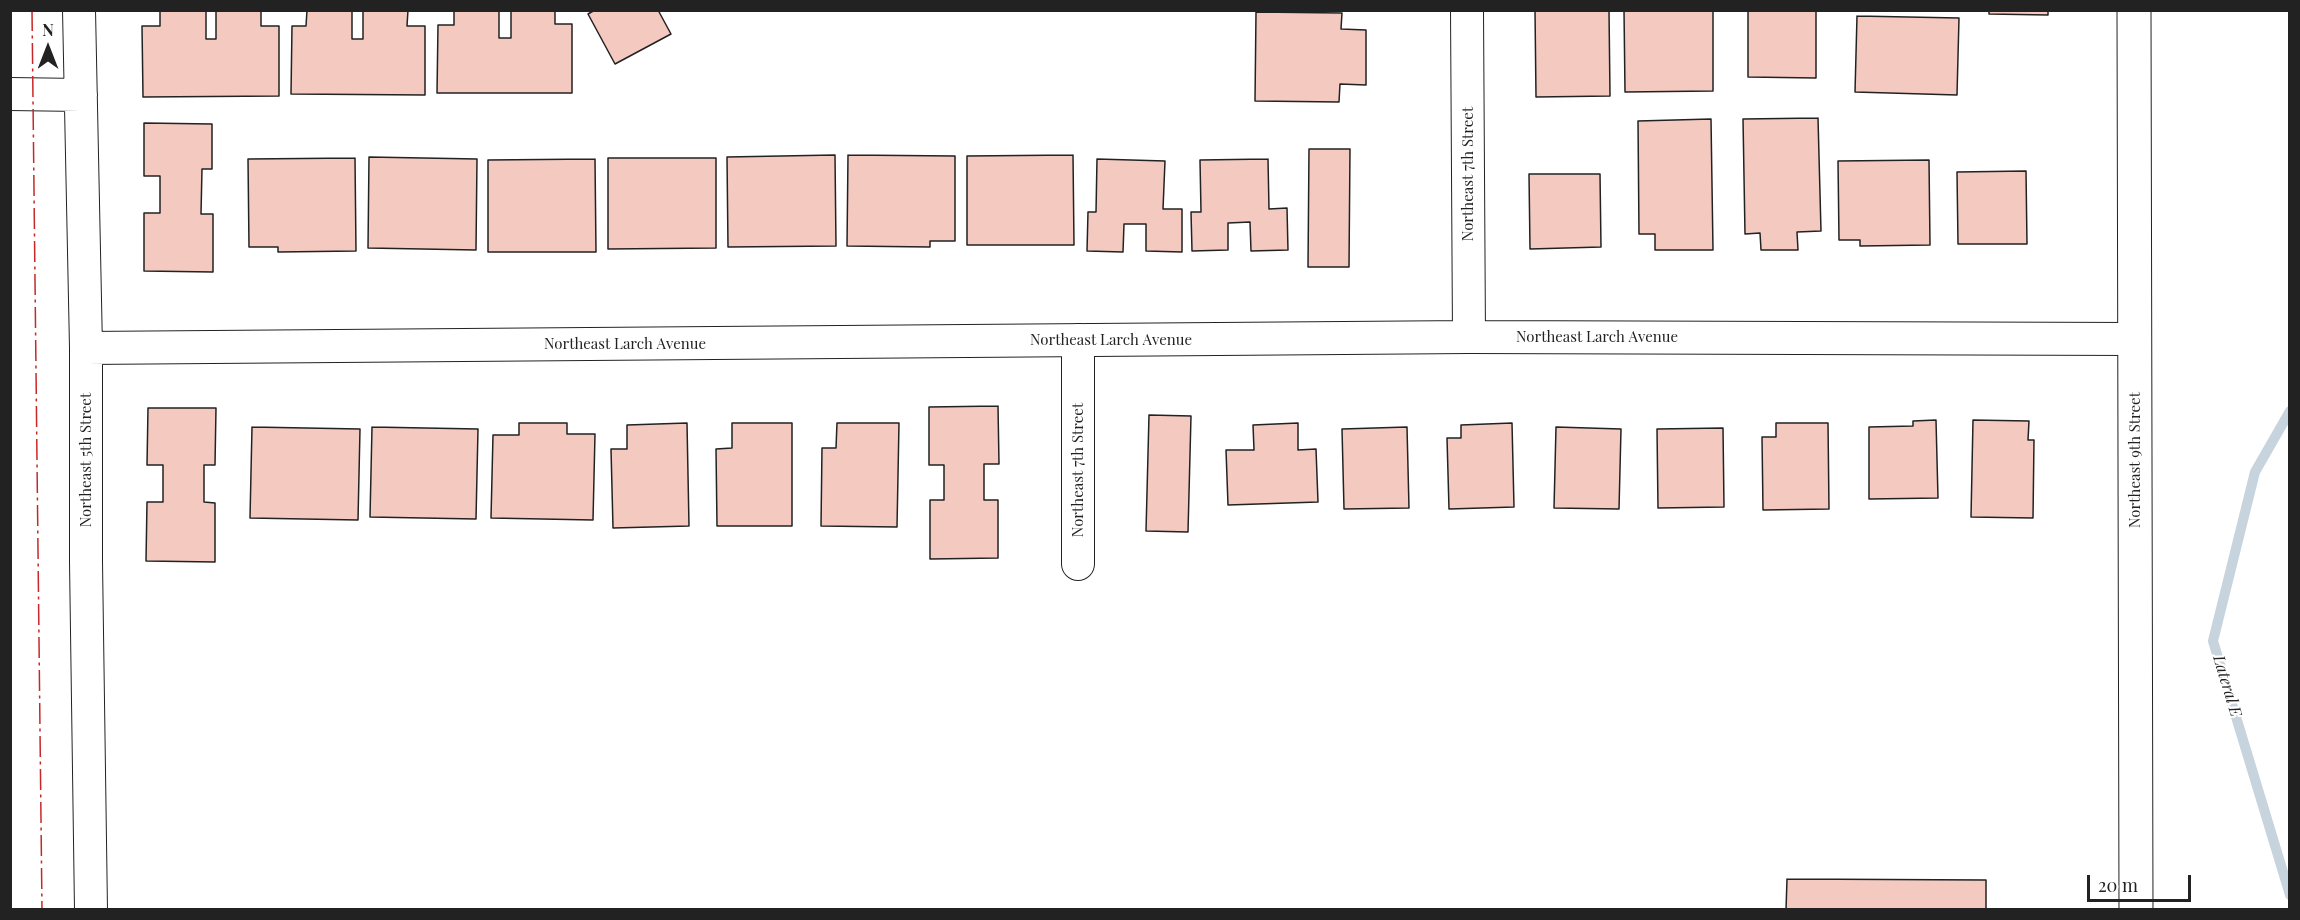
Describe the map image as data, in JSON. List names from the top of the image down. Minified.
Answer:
{"streets":{"main road":["Northeast 9th Street"],"street":["Northeast 7th Street","Northeast Larch Avenue","Northeast 5th Street"]},"crossings":[["Northeast 7th Street","Northeast Larch Avenue"],["Northeast Larch Avenue","Northeast 5th Street"],["Northeast Larch Avenue","Northeast 9th Street"]],"water":["Lateral E"],"scale_bar":"20 m","north":"top"}
